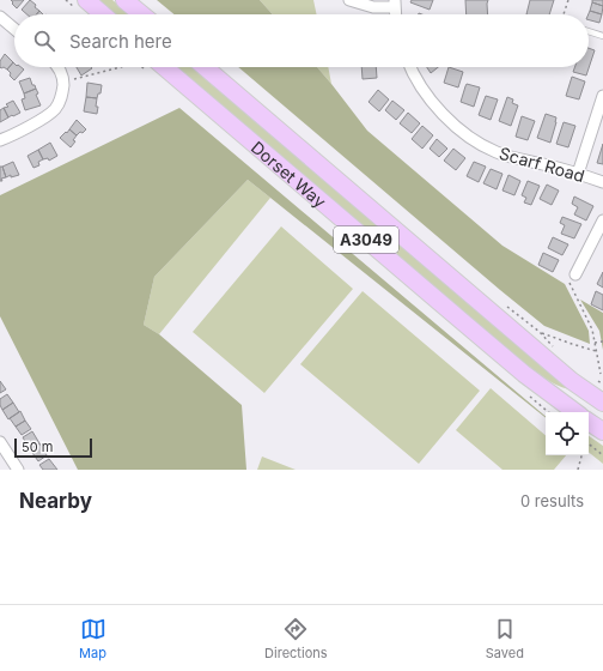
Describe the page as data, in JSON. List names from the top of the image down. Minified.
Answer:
{"streets":{"highway":["Dorset Way","A3049"],"street":["Scarf Road"]},"crossings":[["Dorset Way","A3049"]],"scale_bar":"50 m","page":{"search":"Search here","scale":"50 m","heading":["Nearby","0 results"],"nav":["Map","Directions","Saved"]}}
